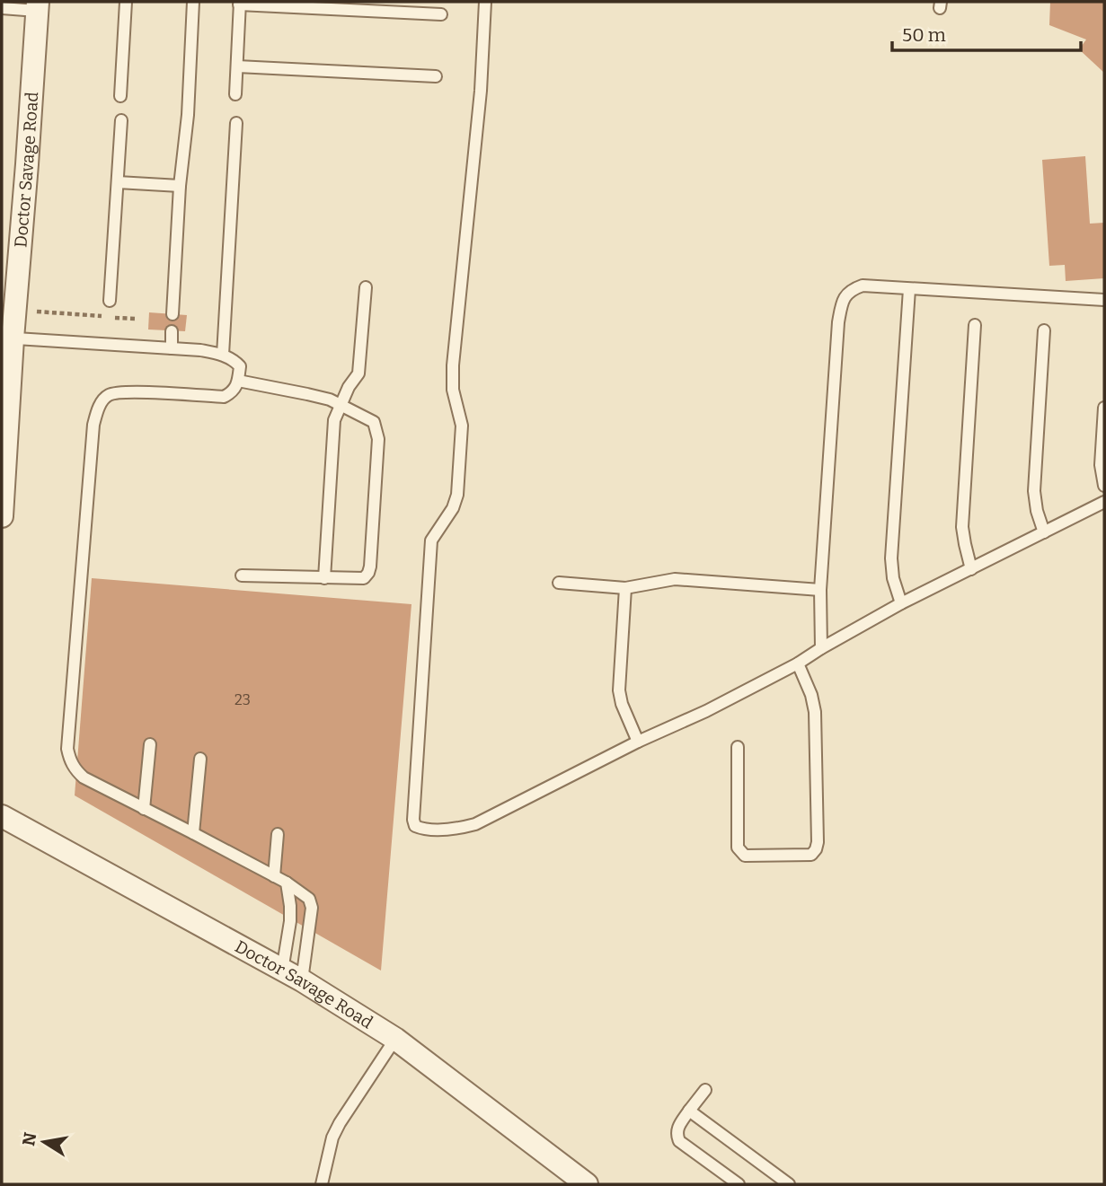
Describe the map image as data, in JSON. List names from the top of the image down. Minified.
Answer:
{"streets":{"street":["Doctor Savage Road"]},"house_numbers":["23"],"scale_bar":"50 m","north":"left"}
